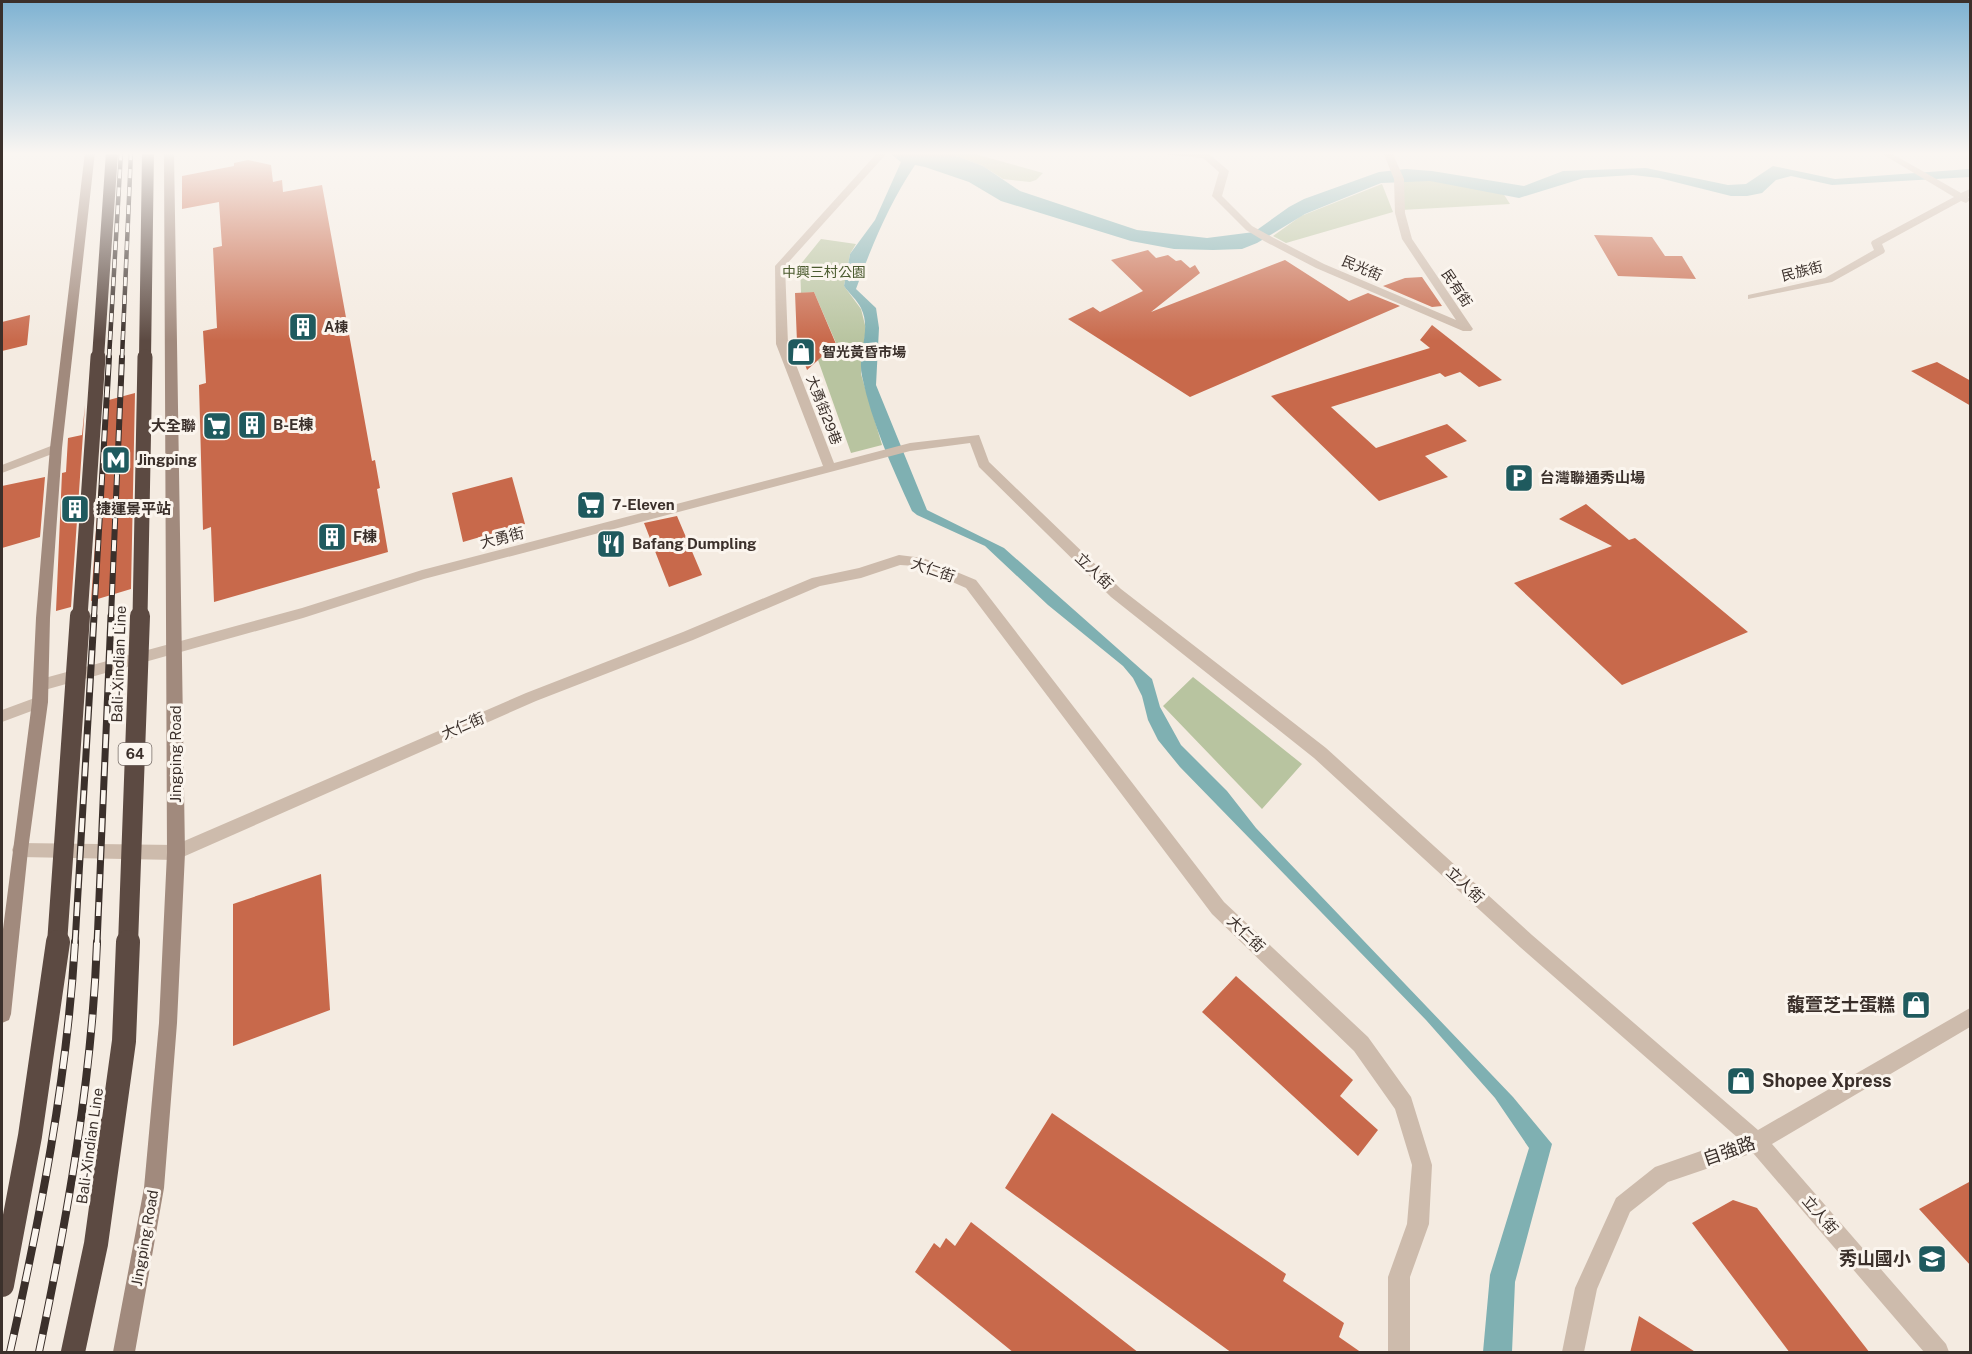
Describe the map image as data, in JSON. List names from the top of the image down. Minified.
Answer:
{"streets":{"highway":["Bali-Xindian Line","64"],"main road":["Jingping Road"],"street":["民光街","民族街","民有街","大勇街29巷","大勇街","大仁街","立人街","自強路"]},"crossings":[["民光街","民有街"],["大勇街29巷","大勇街"],["大勇街","立人街"],["大勇街","Jingping Road"],["大仁街","Jingping Road"],["立人街","自強路"]],"parks":["中興三村公園"],"places":{"building":["A棟","B-E棟","捷運景平站","F棟"],"shop":["智光黃昏市場","馥萱芝士蛋糕","Shopee Xpress"],"supermarket":["大全聯","7-Eleven"],"metro station":["Jingping"],"parking":["台灣聯通秀山場"],"restaurant":["Bafang Dumpling"],"school or university":["秀山國小"]}}
